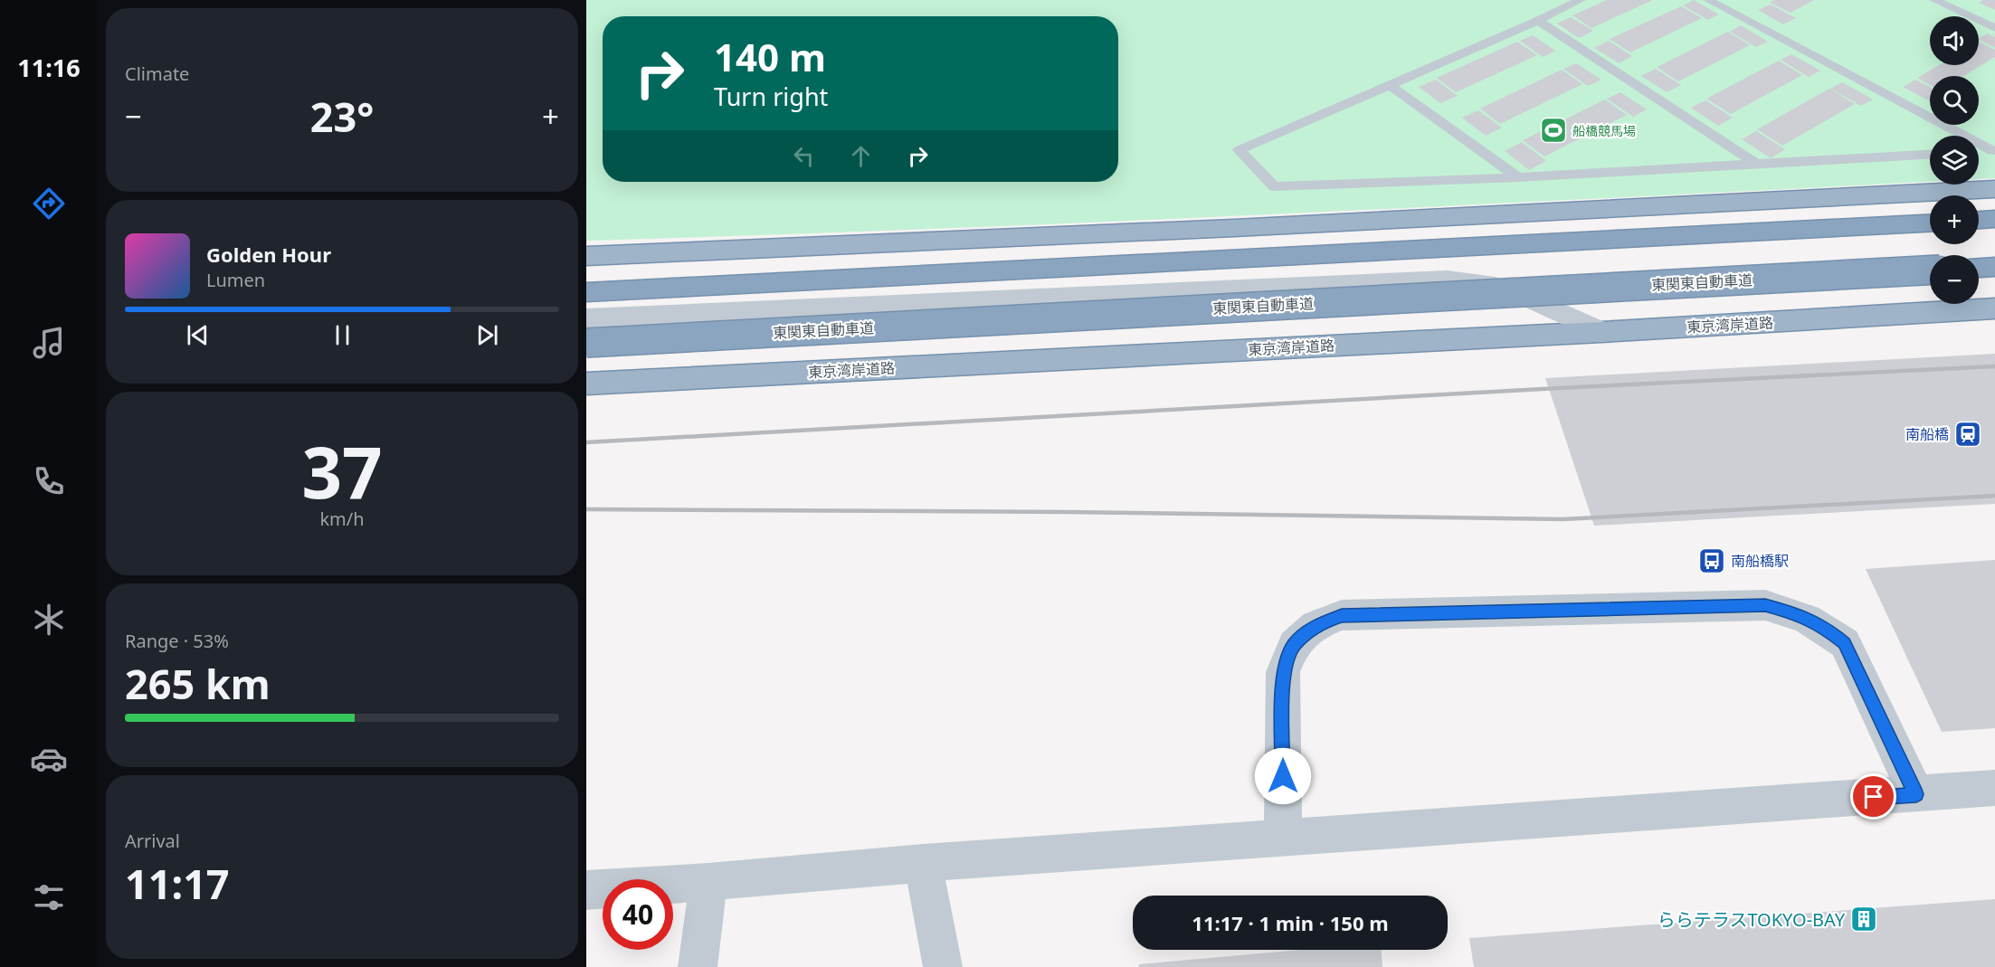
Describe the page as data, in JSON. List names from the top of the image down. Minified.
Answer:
{"streets":{"highway":["東関東自動車道","東京湾岸道路"]},"places":{"sports":["船橋競馬場"],"station":["南船橋"],"bus stop":["南船橋駅"],"building":["ららテラスTOKYO-BAY"]},"page":{"tabs":"11:16","tile":["Climate",["37","km/h"],["Range · 53%","265 km"],["Arrival","11:17"]],"map_buttons":["+","−"],"turn":["140 m","Turn right"],"heat":["−","23°","+"],"song":["Golden Hour","Lumen"],"limit":"40","trip":"11:17 · 1 min · 150 m"}}
